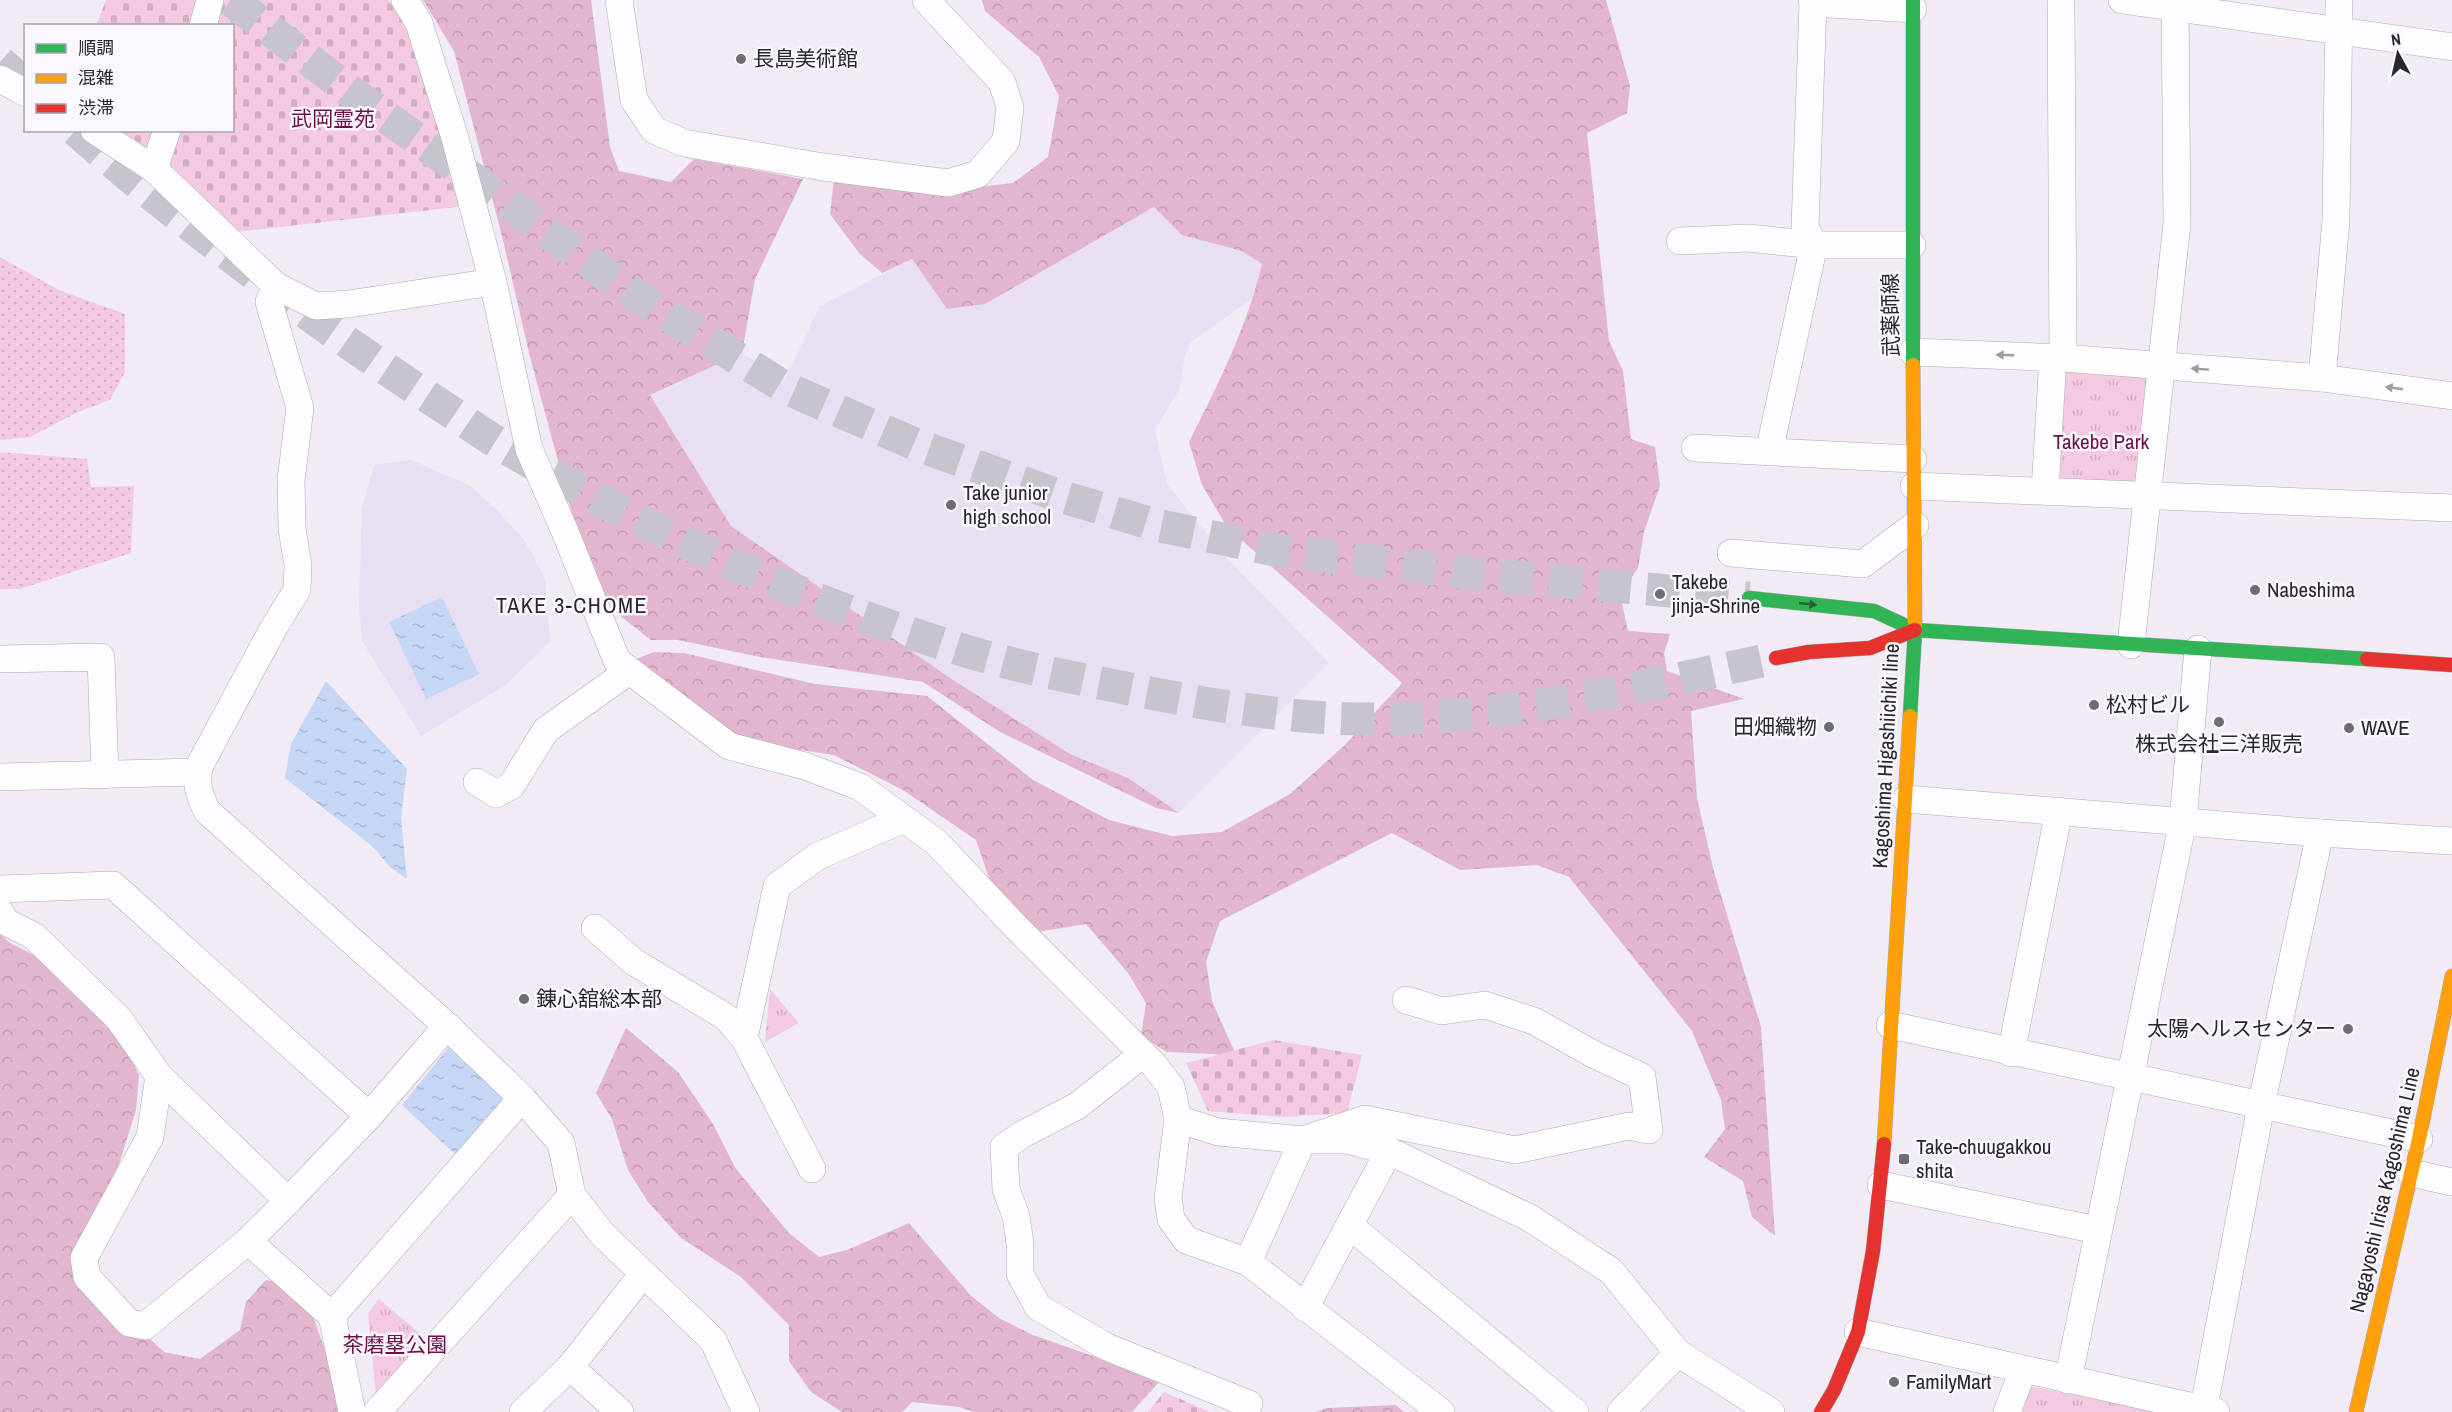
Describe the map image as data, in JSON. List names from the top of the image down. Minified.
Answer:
{"streets":{"main road":["武薬師線","Kagoshima Higashiichiki line","Nagayoshi Irisa Kagoshima Line"]},"crossings":[["武薬師線","Kagoshima Higashiichiki line"]],"districts":["TAKE 3-CHOME"],"parks":["武岡霊苑","Takebe Park","茶磨塁公園"],"places":{"other":["長島美術館","Take junior high school","Nabeshima","Takebe jinja-Shrine","松村ビル","株式会社三洋販売","田畑織物","WAVE","錬心舘総本部","太陽ヘルスセンター","FamilyMart"],"transit":["Take-chuugakkou shita"]},"legend":["順調","混雑","渋滞"],"north":"top"}
